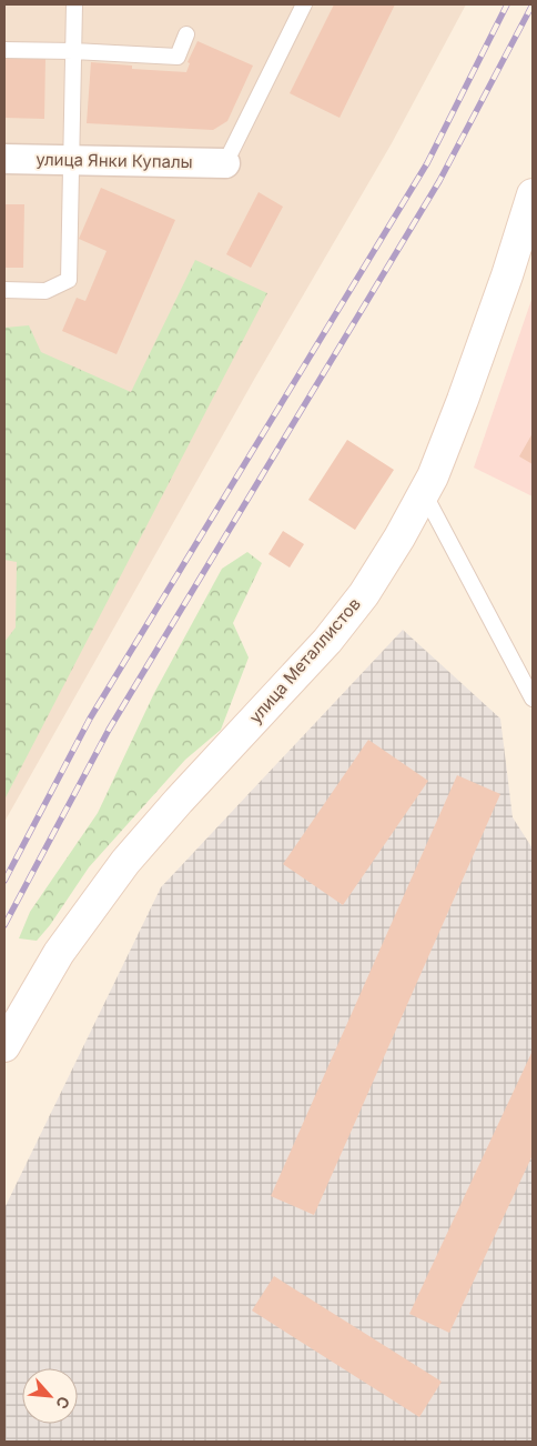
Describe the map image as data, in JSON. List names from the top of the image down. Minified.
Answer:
{"streets":{"main road":["улица Металлистов"],"street":["улица Янки Купалы"]},"north":"bottom right"}
